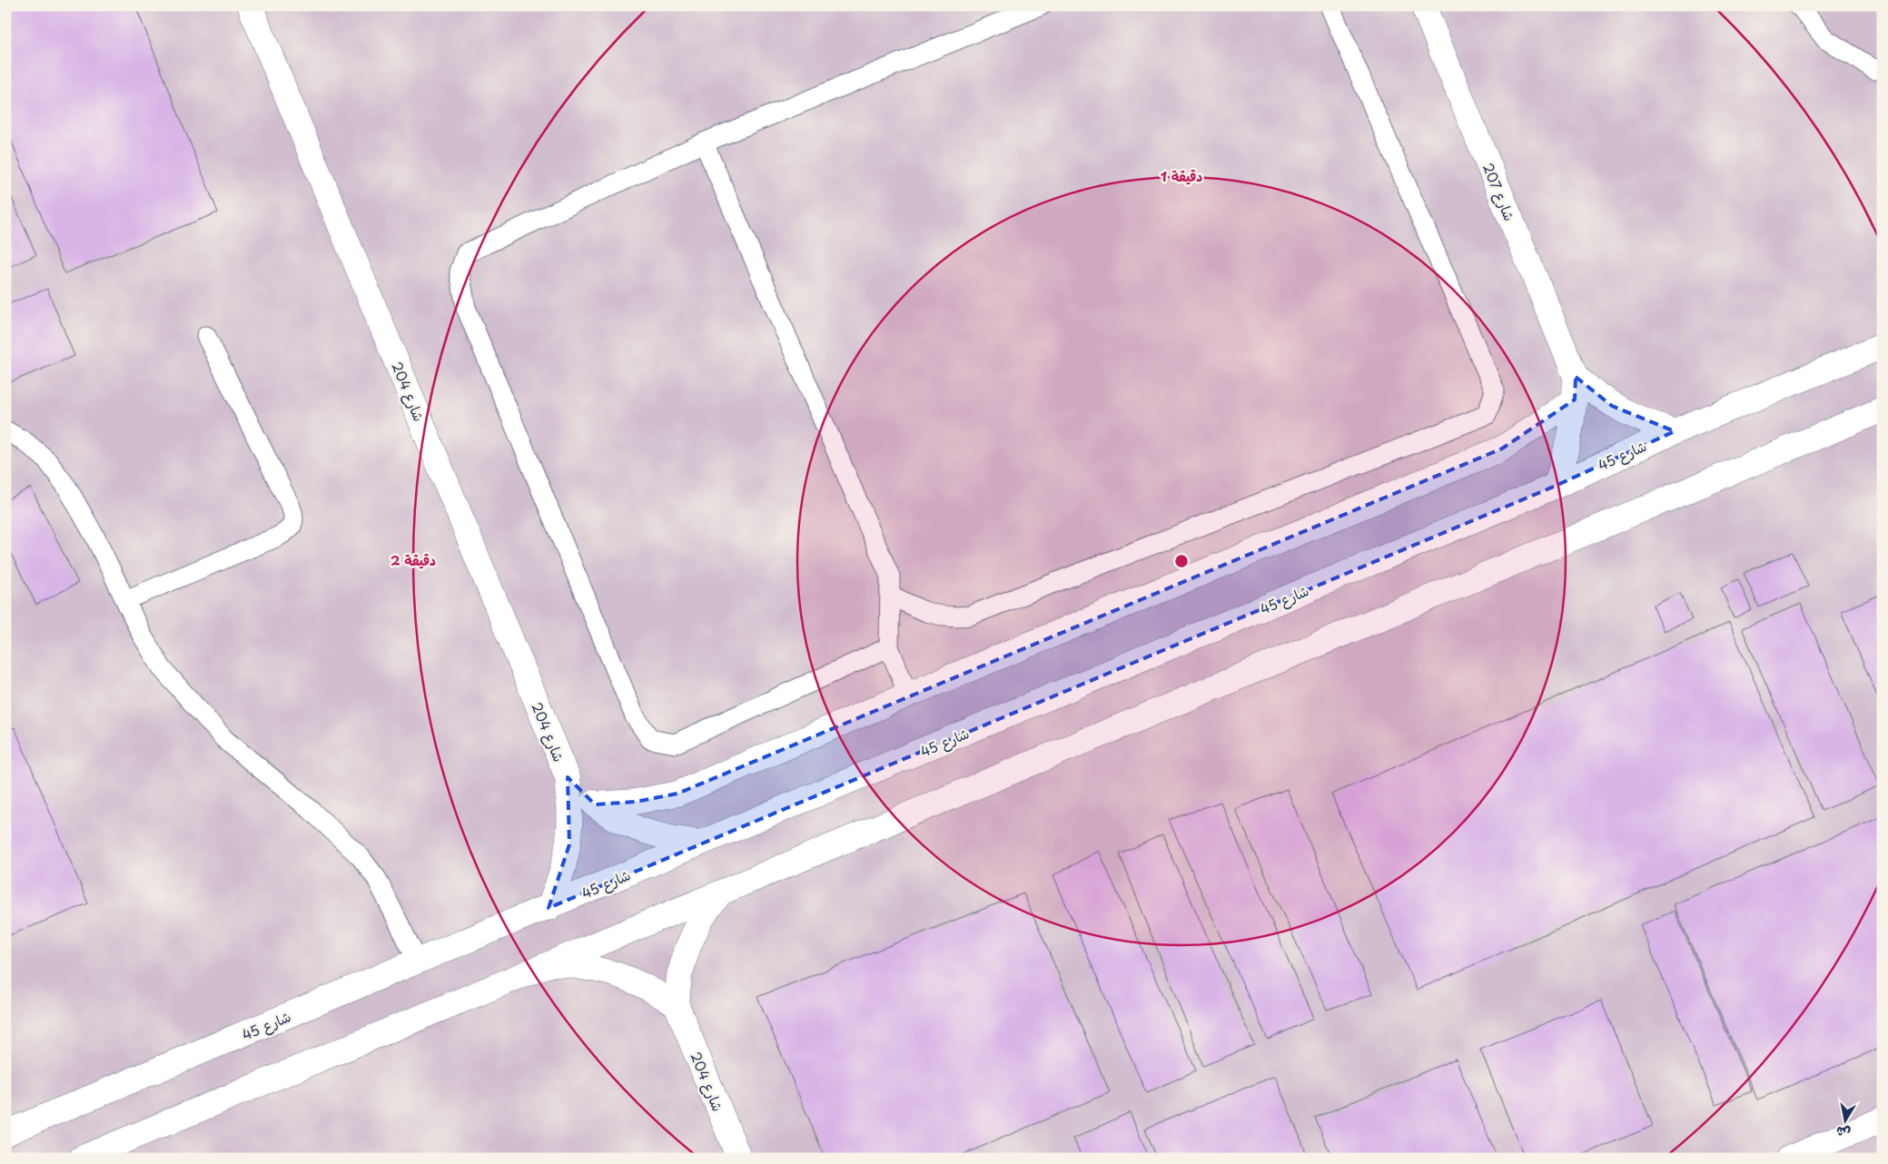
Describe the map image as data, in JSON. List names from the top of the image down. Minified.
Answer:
{"streets":{"street":["شارع 207","شارع 204","شارع 45"]},"crossings":[["شارع 207","شارع 45"],["شارع 204","شارع 45"]],"north":"bottom","rings":["1 دقيقة","2 دقيقة"]}
